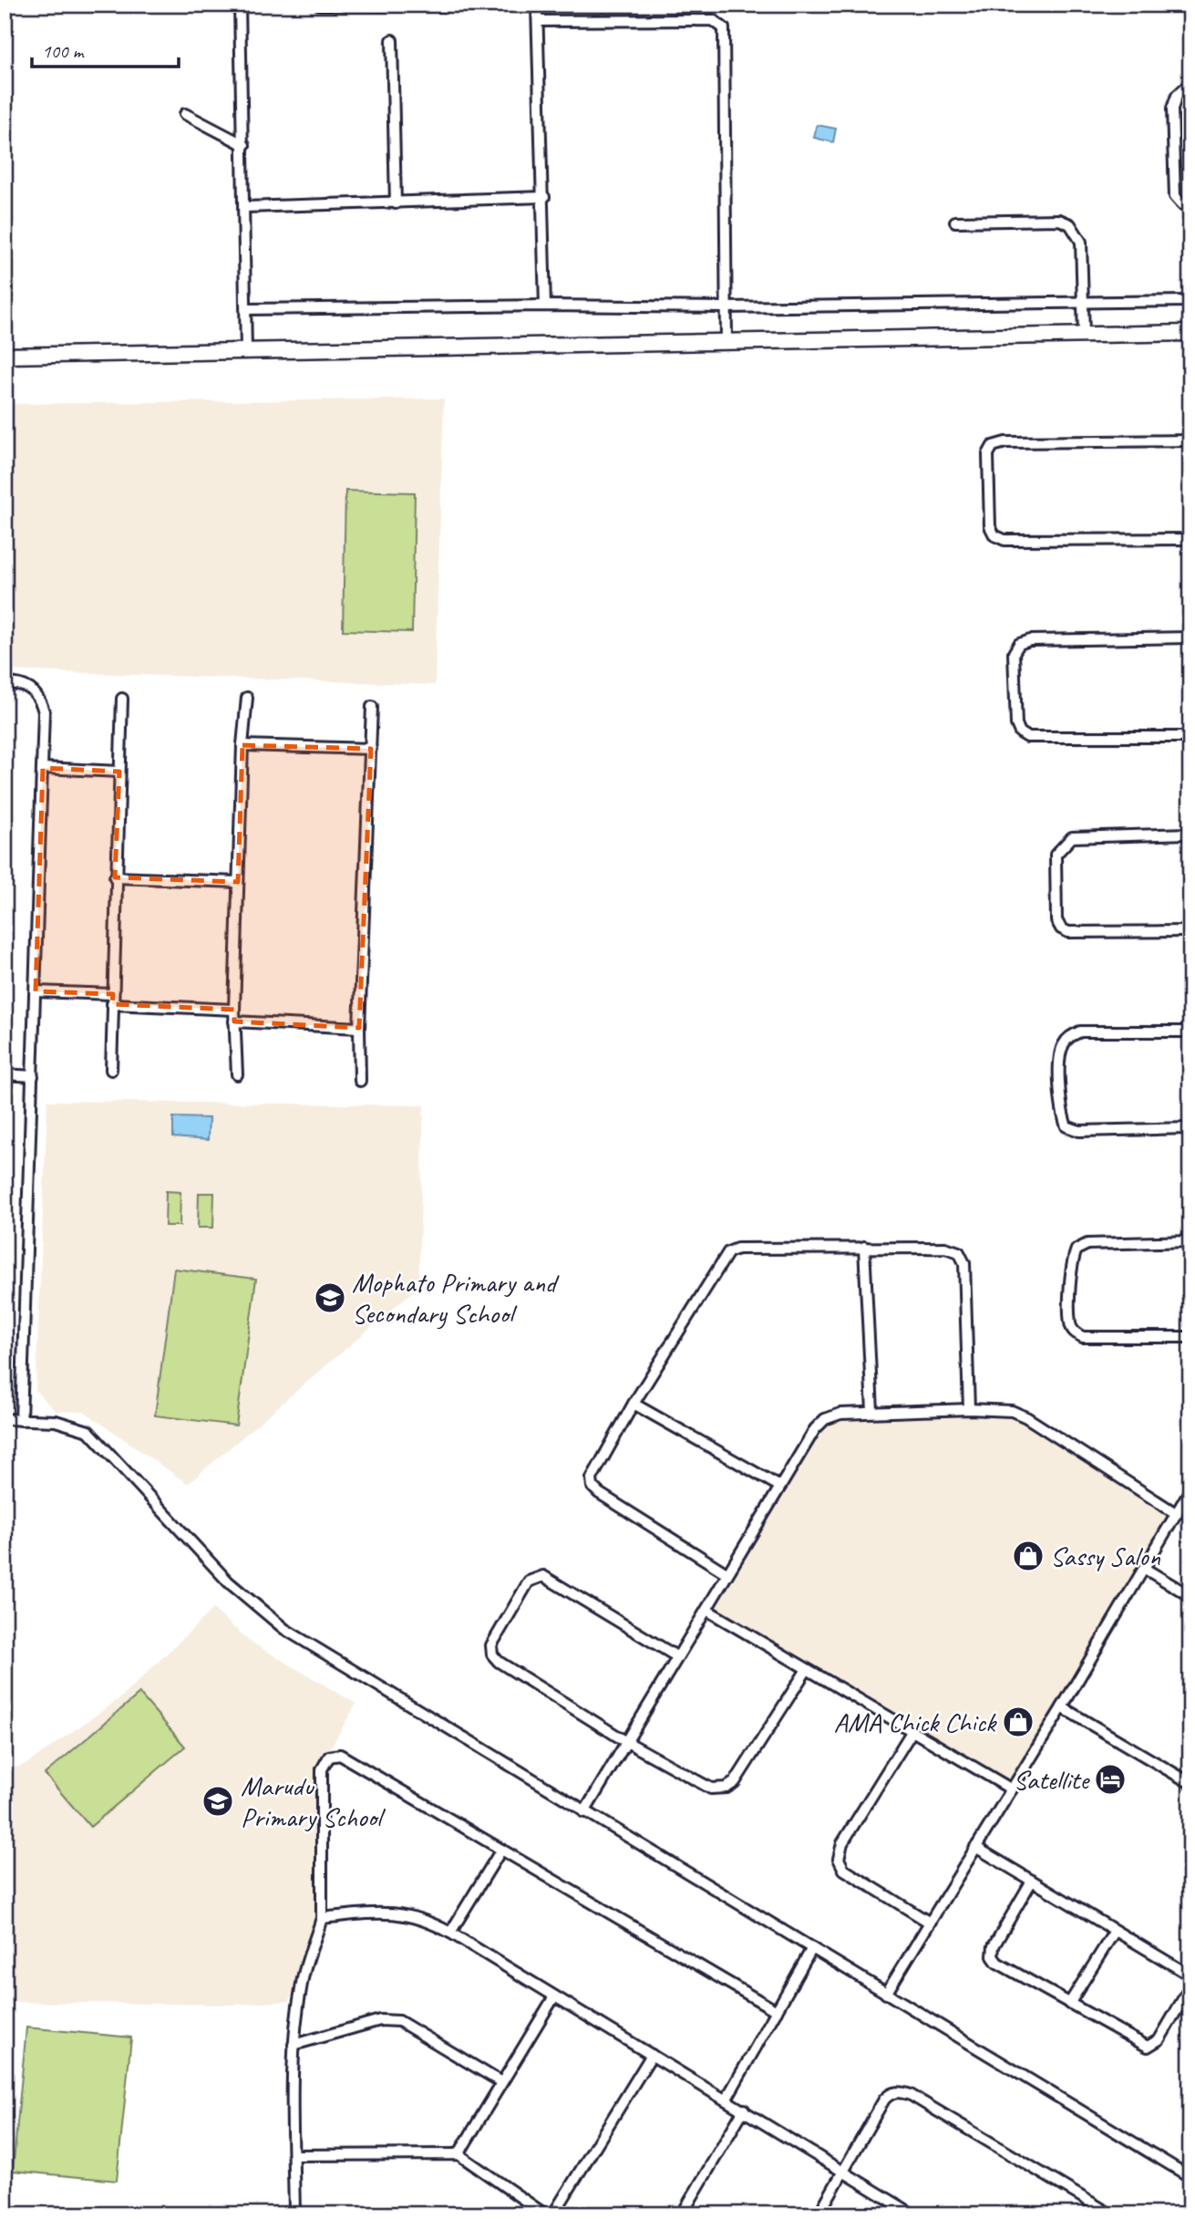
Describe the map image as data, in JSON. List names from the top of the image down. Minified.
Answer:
{"places":{"school or university":["Mophato Primary and Secondary School","Marudu Primary School"],"shop":["Sassy Salon","AMA Chick Chick"],"hotel":["Satellite"]},"scale_bar":"100 m"}
